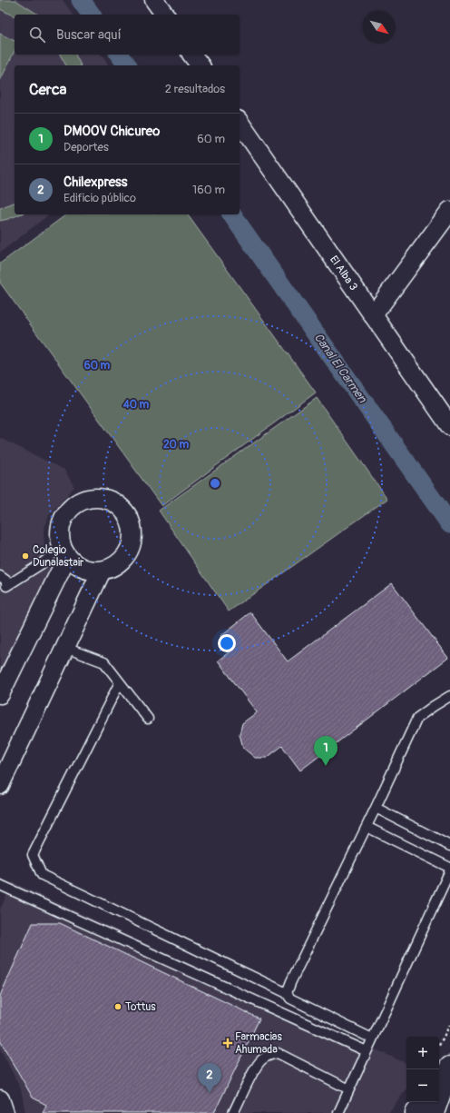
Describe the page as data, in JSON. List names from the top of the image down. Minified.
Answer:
{"streets":{"street":["El Alba 3"]},"water":["Canal El Carmen"],"places":{"other":["Colegio Dunalastair","Tottus"],"health":["Farmacias Ahumada"]},"north":"bottom right","page":{"search":"Buscar aquí","heading":["Cerca","2 resultados"],"list":[{"mark":"1","name":"DMOOV Chicureo","note":"Deportes","value":"60 m"},{"mark":"2","name":"Chilexpress","note":"Edificio público","value":"160 m"}],"pins":["1","2"],"map_buttons":["+","−"]},"rings":["60 m","40 m","20 m"]}
